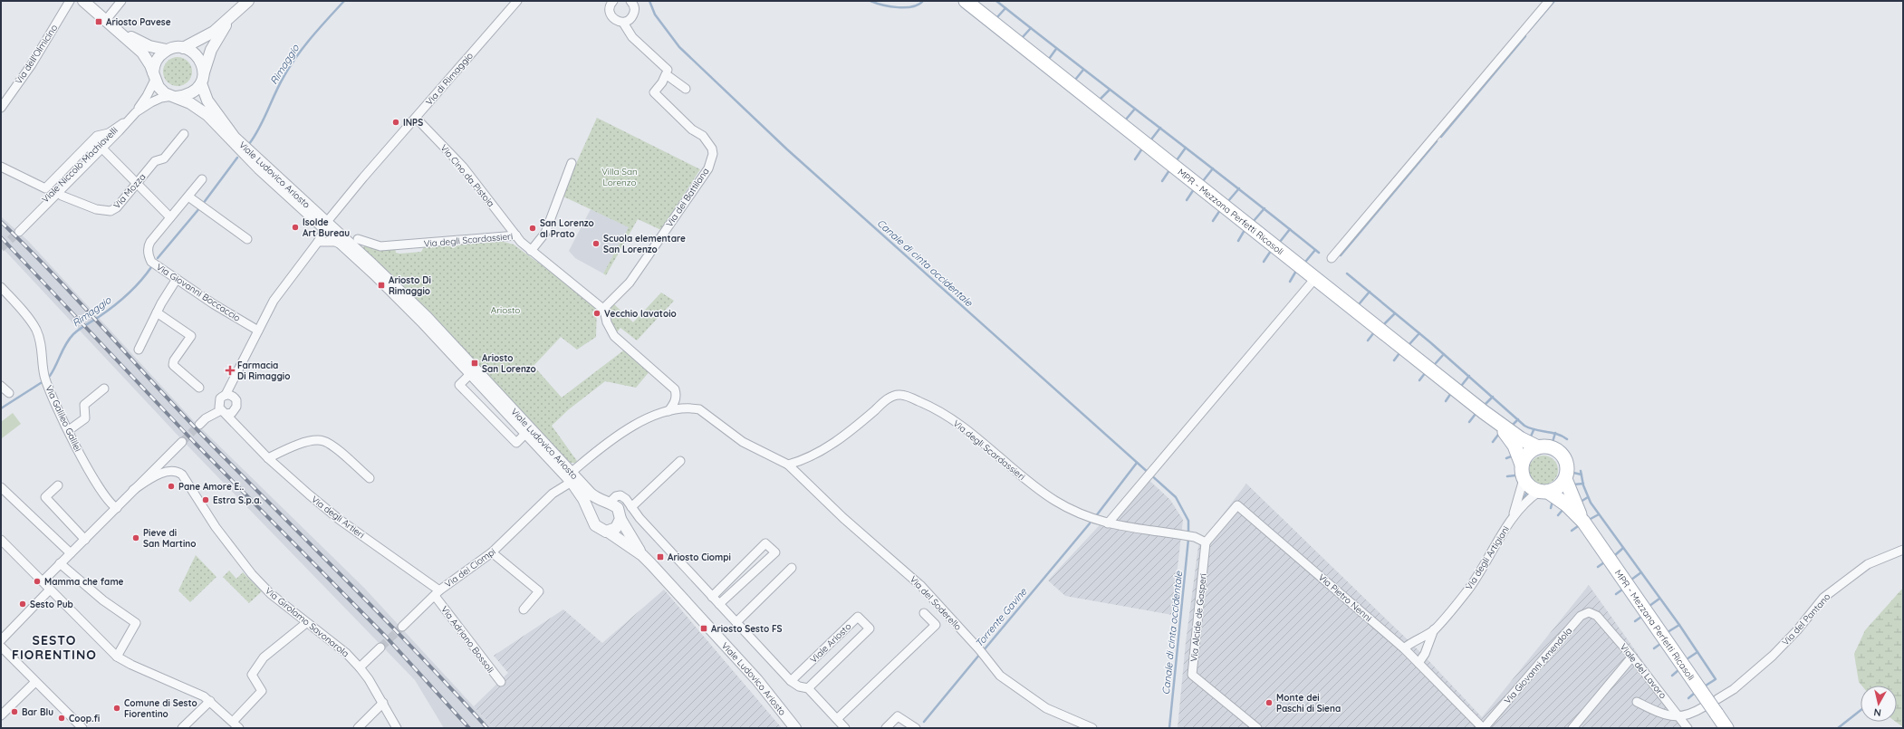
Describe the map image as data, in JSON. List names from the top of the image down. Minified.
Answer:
{"streets":{"main road":["MPR - Mezzana Perfetti Ricasoli"],"street":["Via dell'Olmicino","Via di Rimaggio","Viale Niccolò Machiavelli","Viale Ludovico Ariosto","Via Cino da Pistoia","Via Mozza","Via dei Battilana","Via degli Scardassieri","Via Giovanni Boccaccio","Via Galileo Galilei","Via degli Artieri","Via degli Artigiani","Via dei Ciompi","Via Pietro Nenni","Via del Soderello","Via Alcide de Gasperi","Via del Pantano","Via Girolamo Savonarola","Via Adriano Bossoli","Viale Ariosto","Via Giovanni Amendola","Viale del Lavoro"]},"crossings":[["Via di Rimaggio","Viale Ludovico Ariosto"],["Via di Rimaggio","Via Cino da Pistoia"],["Via di Rimaggio","Via Giovanni Boccaccio"],["Via di Rimaggio","Via degli Artieri"],["Viale Ludovico Ariosto","Via dei Ciompi"],["Via Cino da Pistoia","Via degli Scardassieri"],["Via dei Battilana","Via degli Scardassieri"],["MPR - Mezzana Perfetti Ricasoli","Via degli Artigiani"],["Via degli Scardassieri","Via Pietro Nenni"],["Via degli Scardassieri","Via del Soderello"],["Via degli Scardassieri","Via Alcide de Gasperi"],["Via degli Artieri","Via dei Ciompi"],["Via degli Artieri","Via Adriano Bossoli"],["Via degli Artigiani","Via Pietro Nenni"],["Via dei Ciompi","Via Adriano Bossoli"],["Via Pietro Nenni","Via Alcide de Gasperi"],["Via Pietro Nenni","Via Giovanni Amendola"],["Via Giovanni Amendola","Viale del Lavoro"]],"districts":["SESTO FIORENTINO"],"water":["Rimaggio","Canale di cinta occidentale","Torrente Gavine"],"parks":["Villa San Lorenzo","Ariosto"],"places":{"transit":["Ariosto Pavese","Ariosto Di Rimaggio","Ariosto San Lorenzo","Ariosto Ciompi","Ariosto Sesto FS"],"other":["INPS","Isolde Art Bureau","San Lorenzo al Prato","Scuola elementare San Lorenzo","Vecchio lavatoio","Pane Amore E..","Estra S.p.a.","Pieve di San Martino","Mamma che fame","Sesto Pub","Monte dei Paschi di Siena","Comune di Sesto Fiorentino","Bar Blu","Coop.fi"],"health":["Farmacia Di Rimaggio"]},"north":"bottom"}
